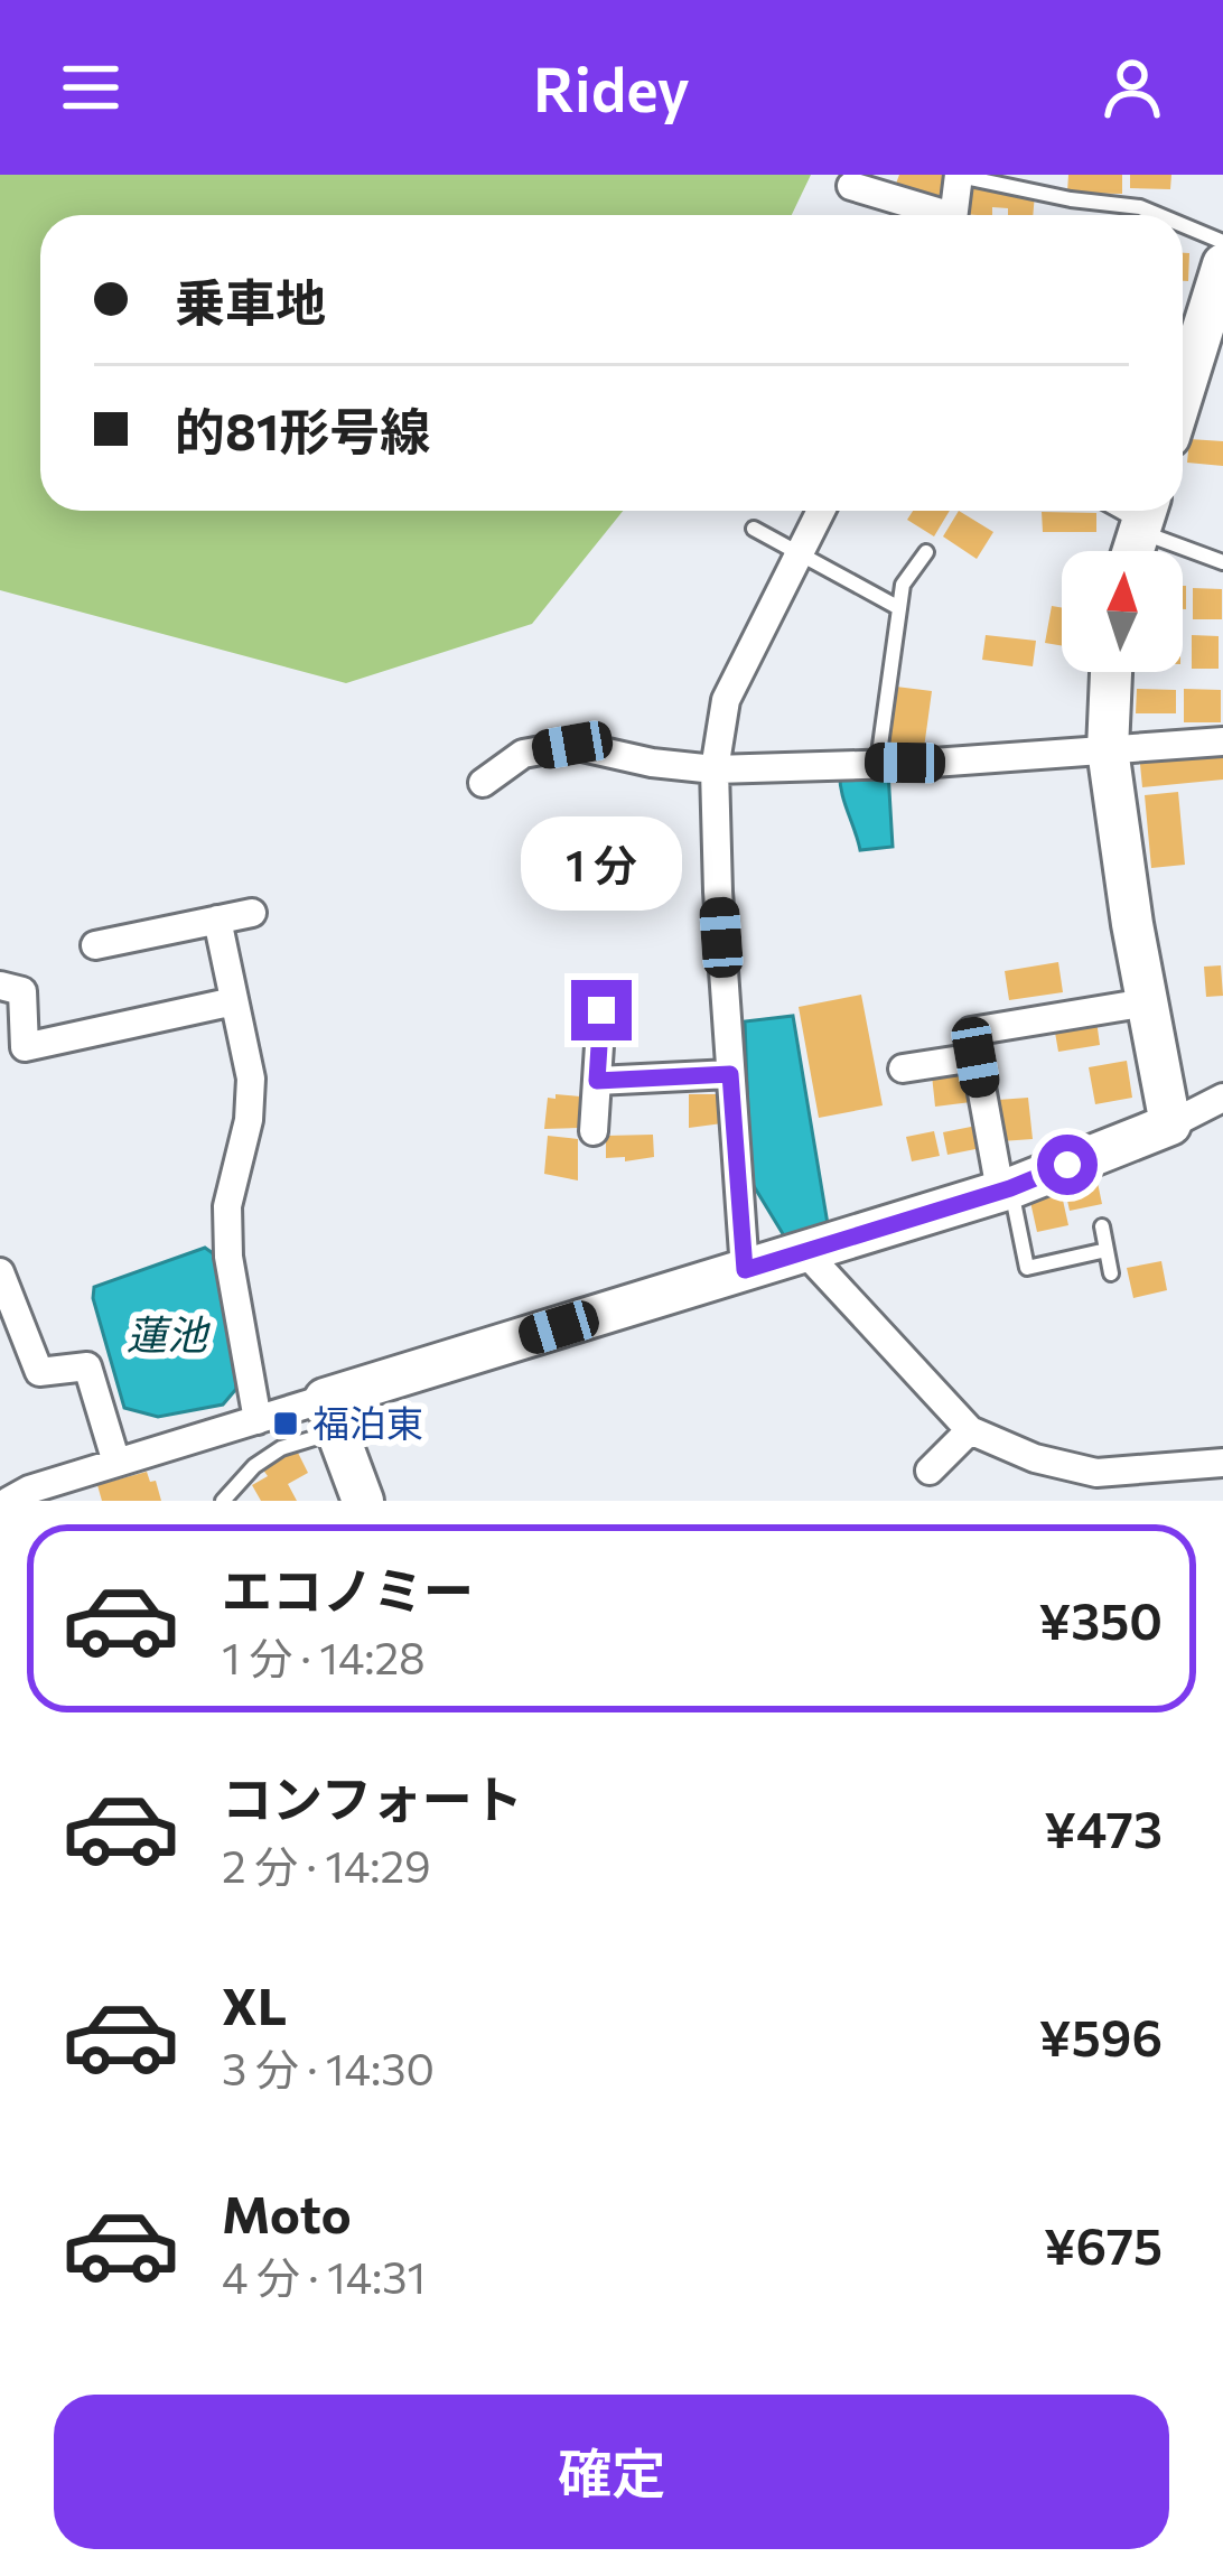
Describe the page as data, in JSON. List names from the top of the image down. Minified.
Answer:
{"water":["蓮池"],"places":{"transit":["福泊東"]},"north":"top","page":{"header":"Ridey","banner":["乗車地","的81形号線"],"bubble":"1 分","list":[{"name":"エコノミー","note":"1 分 · 14:28","value":"¥350"},{"name":"コンフォート","note":"2 分 · 14:29","value":"¥473"},{"name":"XL","note":"3 分 · 14:30","value":"¥596"},{"name":"Moto","note":"4 分 · 14:31","value":"¥675"}],"buttons":"確定"}}
